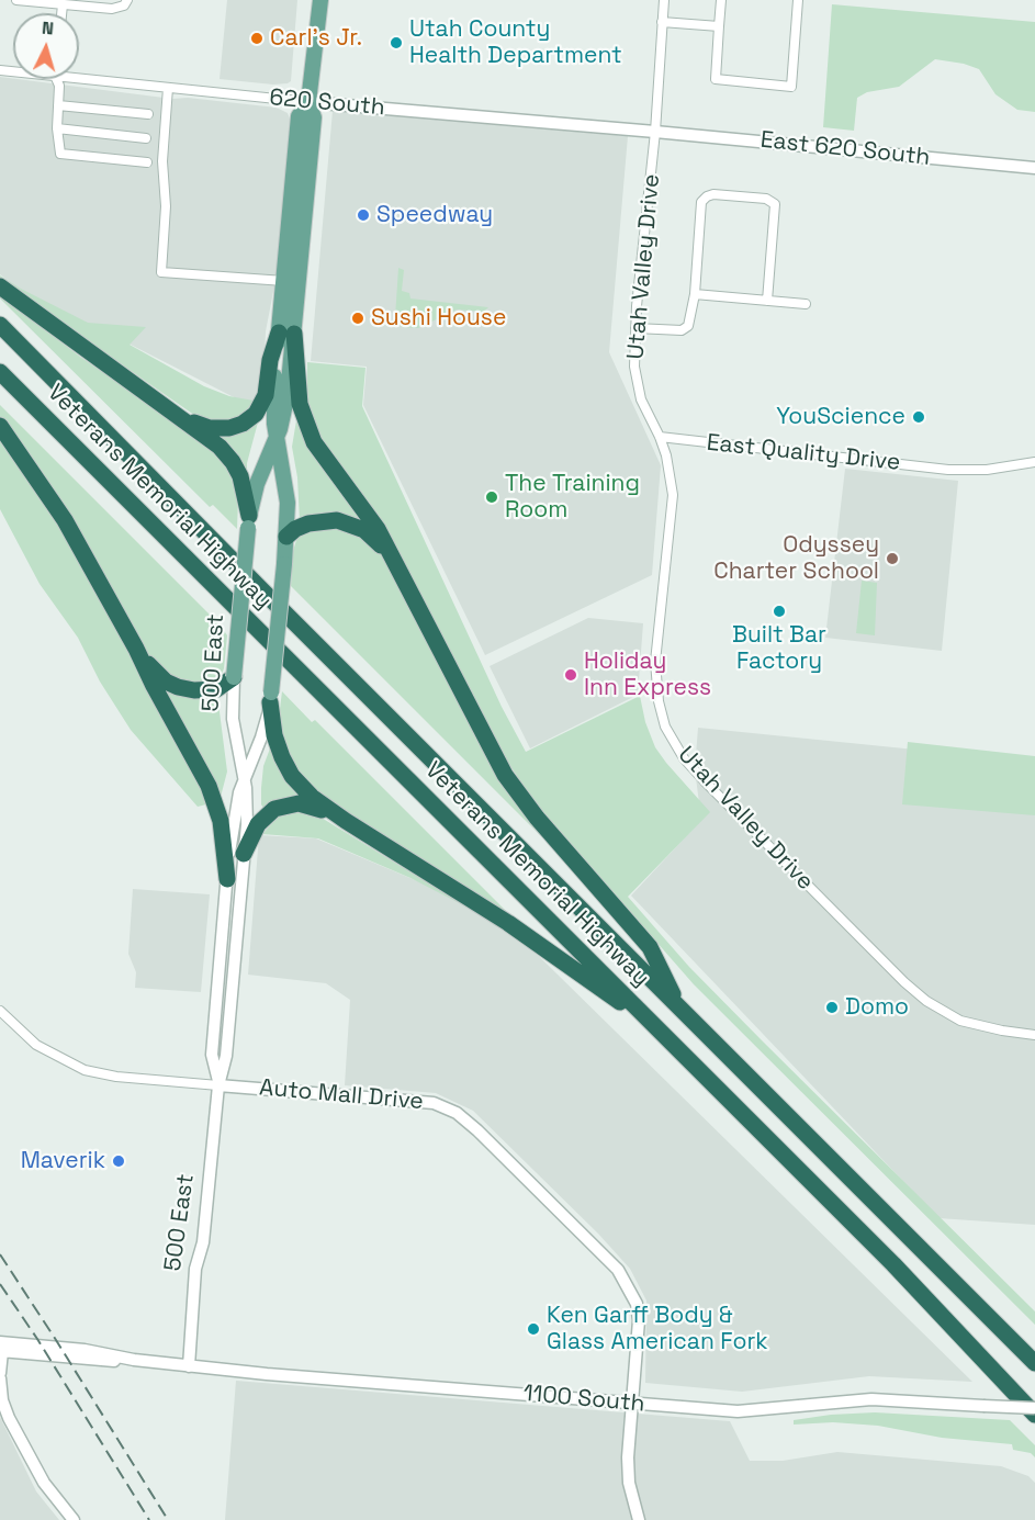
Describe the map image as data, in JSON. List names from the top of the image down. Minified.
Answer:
{"streets":{"highway":["Veterans Memorial Highway"],"main road":["500 East"],"street":["620 South","East 620 South","Utah Valley Drive","East Quality Drive","Auto Mall Drive","1100 South"]},"crossings":[["620 South","East 620 South"],["620 South","Utah Valley Drive"],["620 South","500 East"],["East 620 South","Utah Valley Drive"],["Utah Valley Drive","East Quality Drive"],["500 East","Auto Mall Drive"],["500 East","1100 South"],["Auto Mall Drive","1100 South"]],"places":["Carl's Jr.","Utah County Health Department","Speedway","Sushi House","YouScience","The Training Room","Odyssey Charter School","Built Bar Factory","Holiday Inn Express","Domo","Maverik","Ken Garff Body & Glass American Fork"],"north":"top"}
